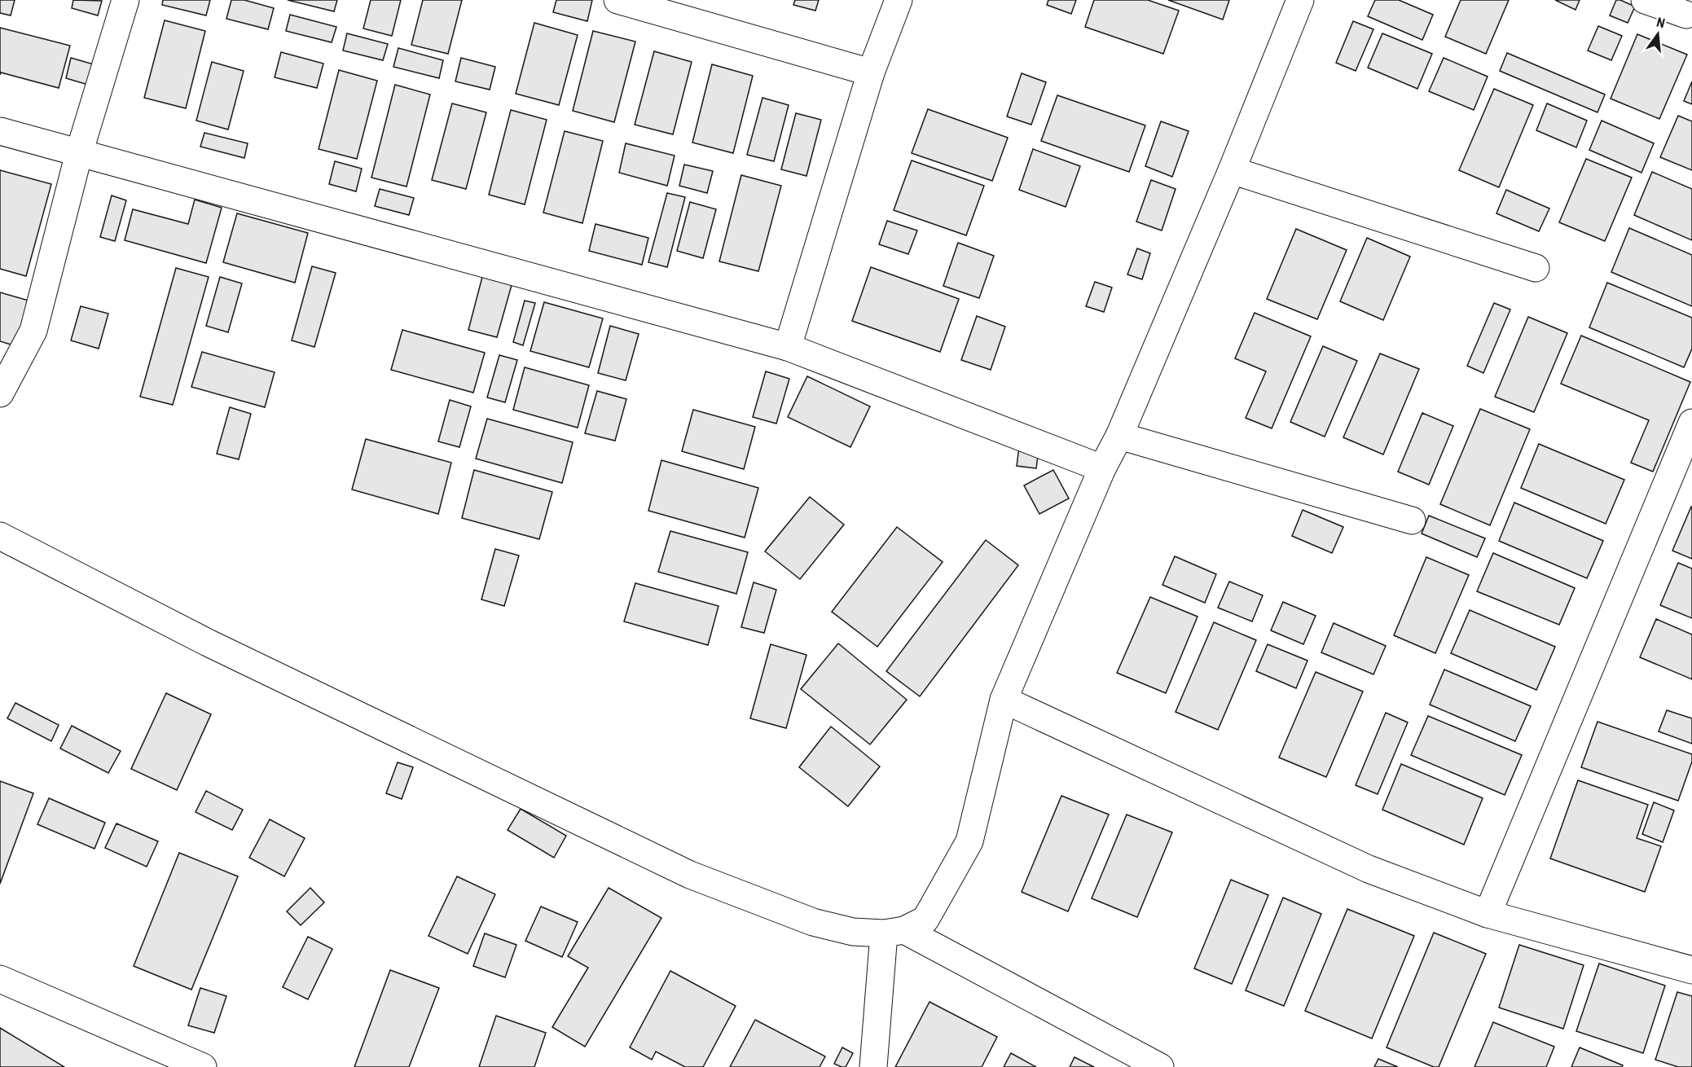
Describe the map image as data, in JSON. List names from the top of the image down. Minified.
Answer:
{"north":"top"}
